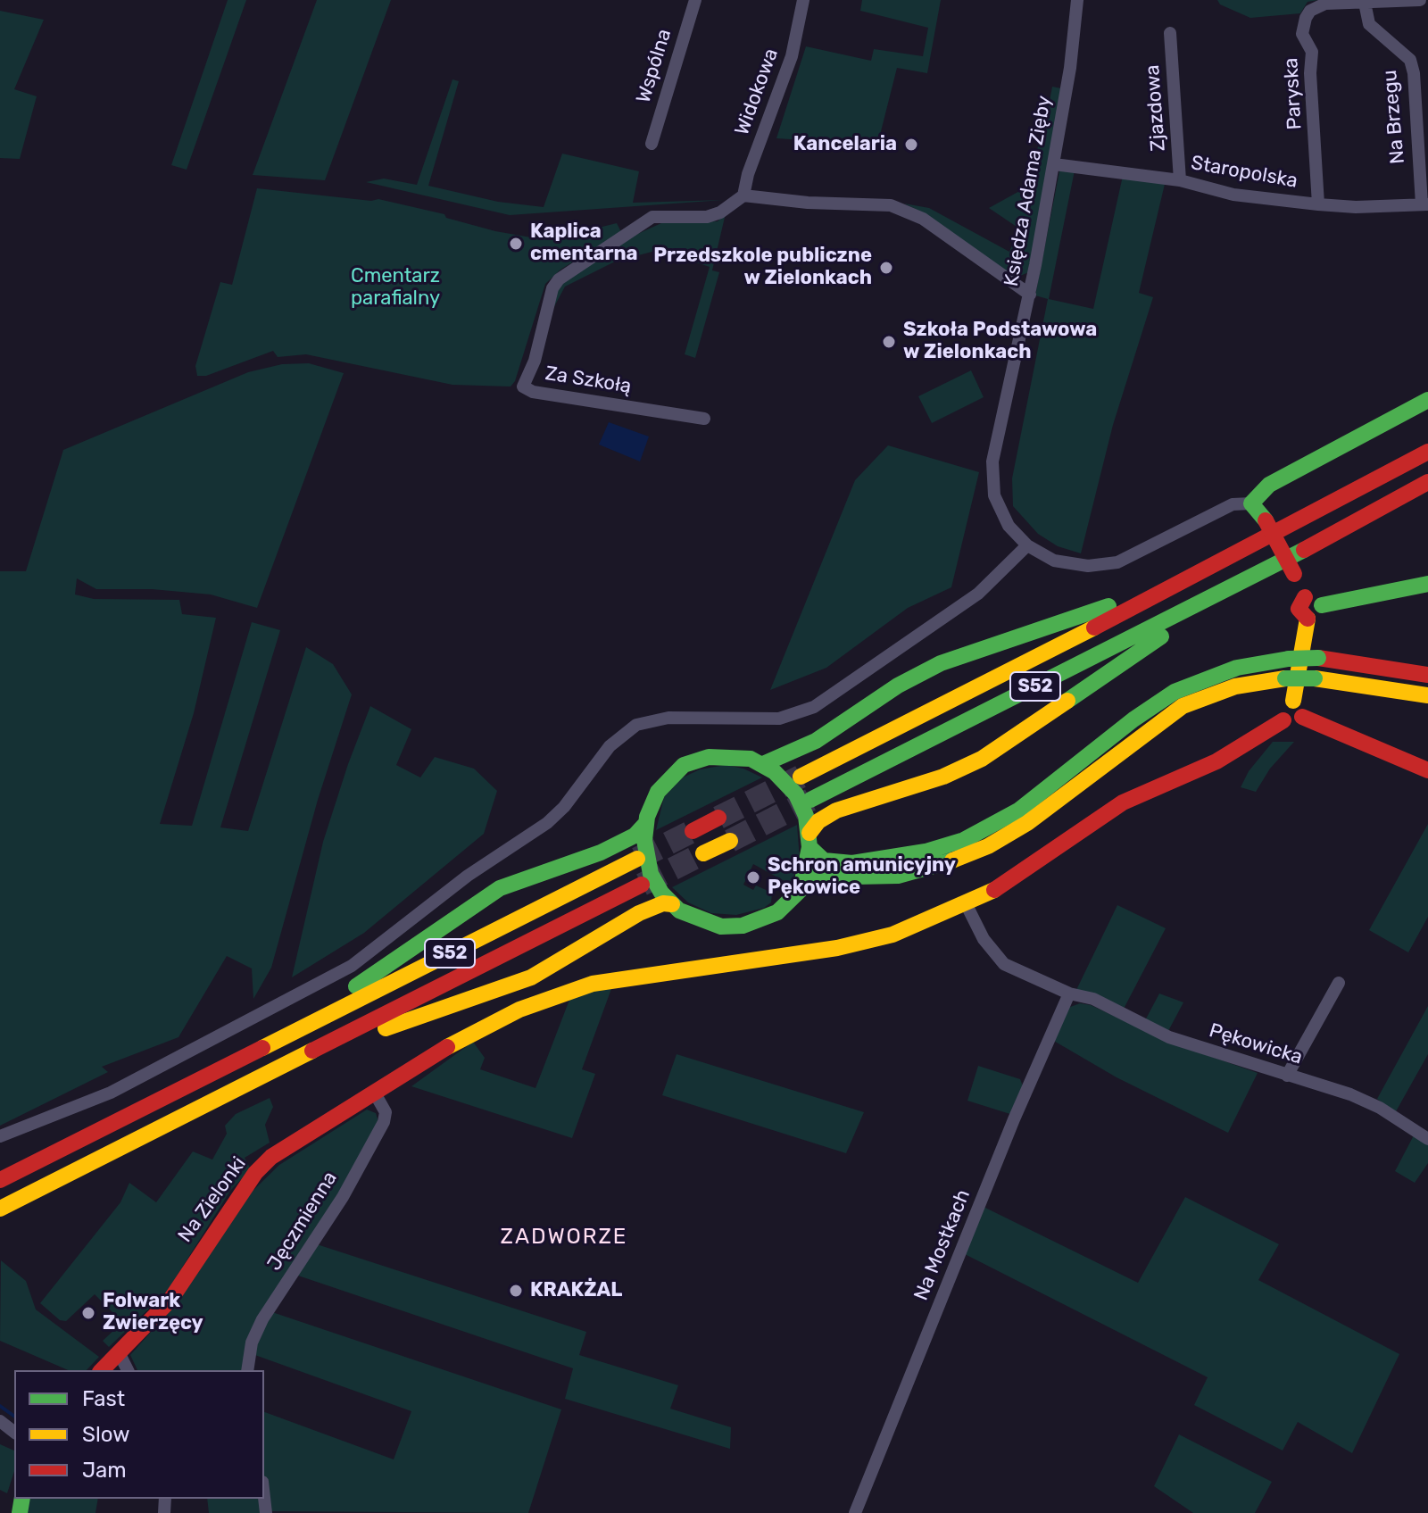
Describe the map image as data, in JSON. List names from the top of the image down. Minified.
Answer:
{"streets":{"main road":["S52","Na Zielonki"],"street":["Wspólna","Widokowa","Paryska","Zjazdowa","Na Brzegu","Staropolska","Księdza Adama Zięby","Za Szkołą","Pękowicka","Jęczmienna","Na Mostkach"]},"crossings":[["Widokowa","Za Szkołą"],["Paryska","Na Brzegu"],["Paryska","Staropolska"],["Zjazdowa","Staropolska"],["Na Brzegu","Staropolska"],["Staropolska","Księdza Adama Zięby"],["Pękowicka","Na Zielonki"],["Pękowicka","Na Mostkach"],["Na Zielonki","Jęczmienna"]],"districts":["ZADWORZE"],"parks":["Cmentarz parafialny"],"places":["Kancelaria","Kaplica cmentarna","Przedszkole publiczne w Zielonkach","Szkoła Podstawowa w Zielonkach","Schron amunicyjny Pękowice","KRAKŻAL","Folwark Zwierzęcy"],"legend":["Fast","Slow","Jam"]}
